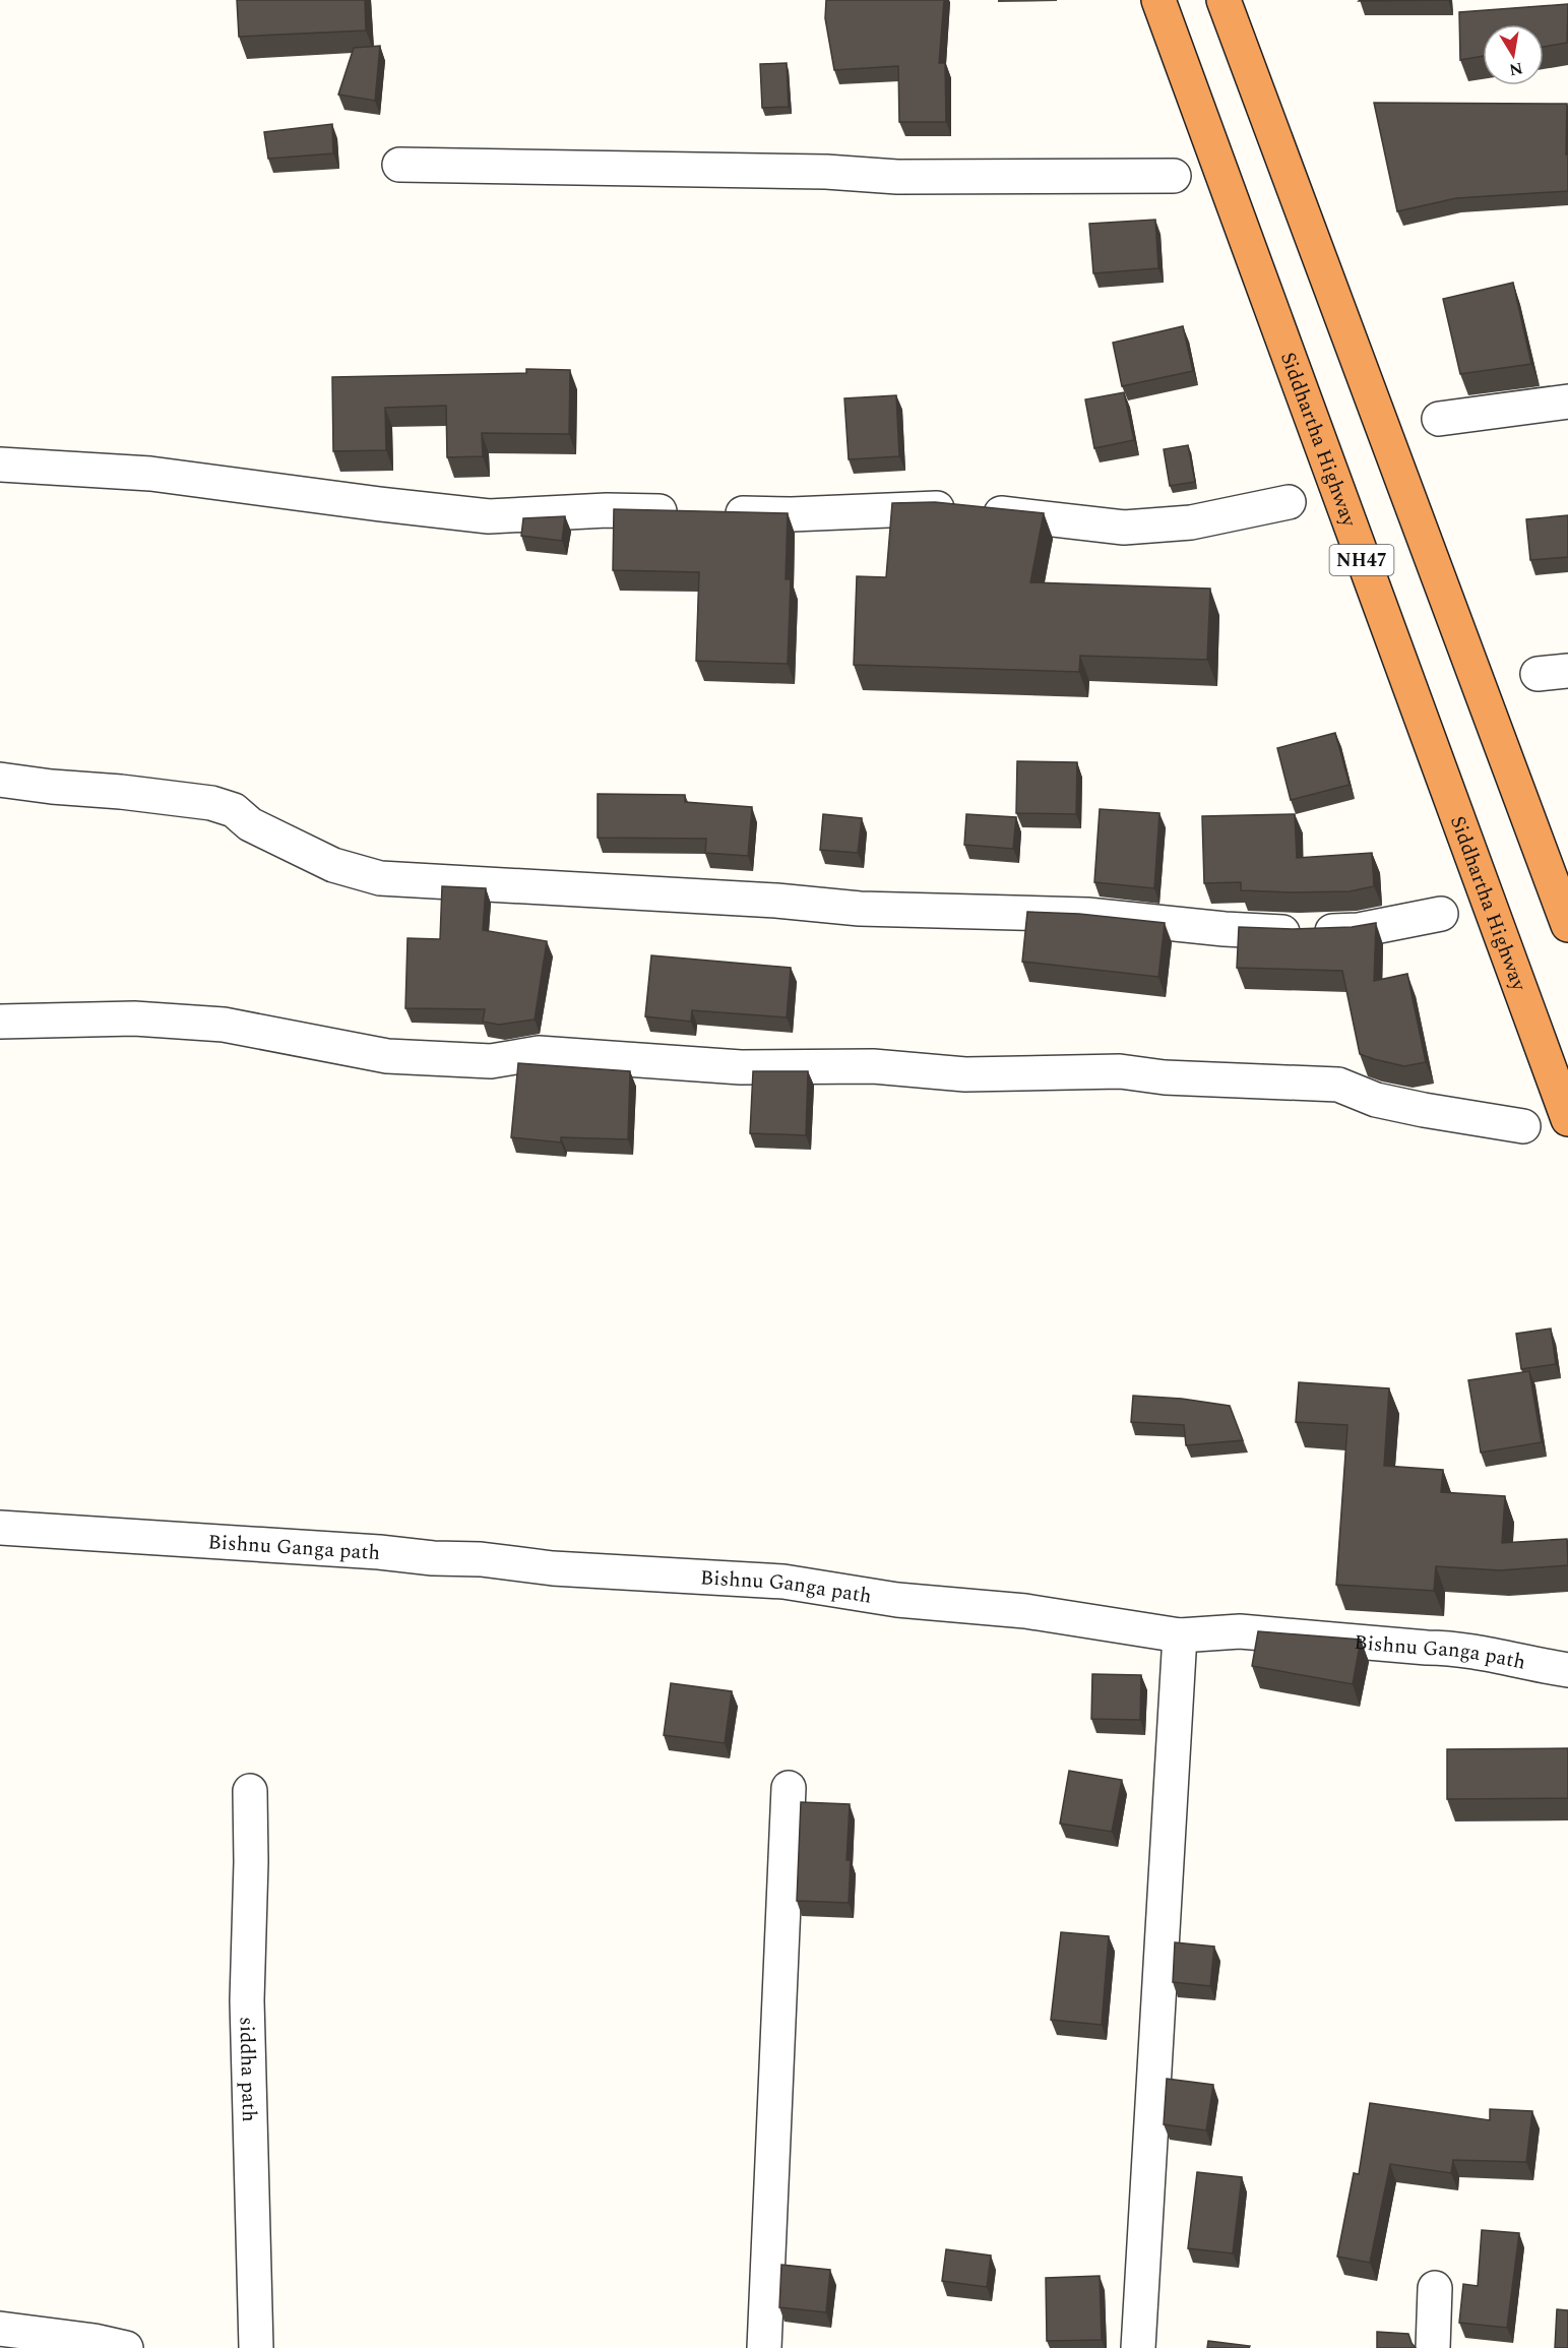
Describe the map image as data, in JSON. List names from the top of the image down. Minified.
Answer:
{"streets":{"highway":["Siddhartha Highway","NH47"],"street":["Bishnu Ganga path","siddha path"]},"north":"bottom"}
